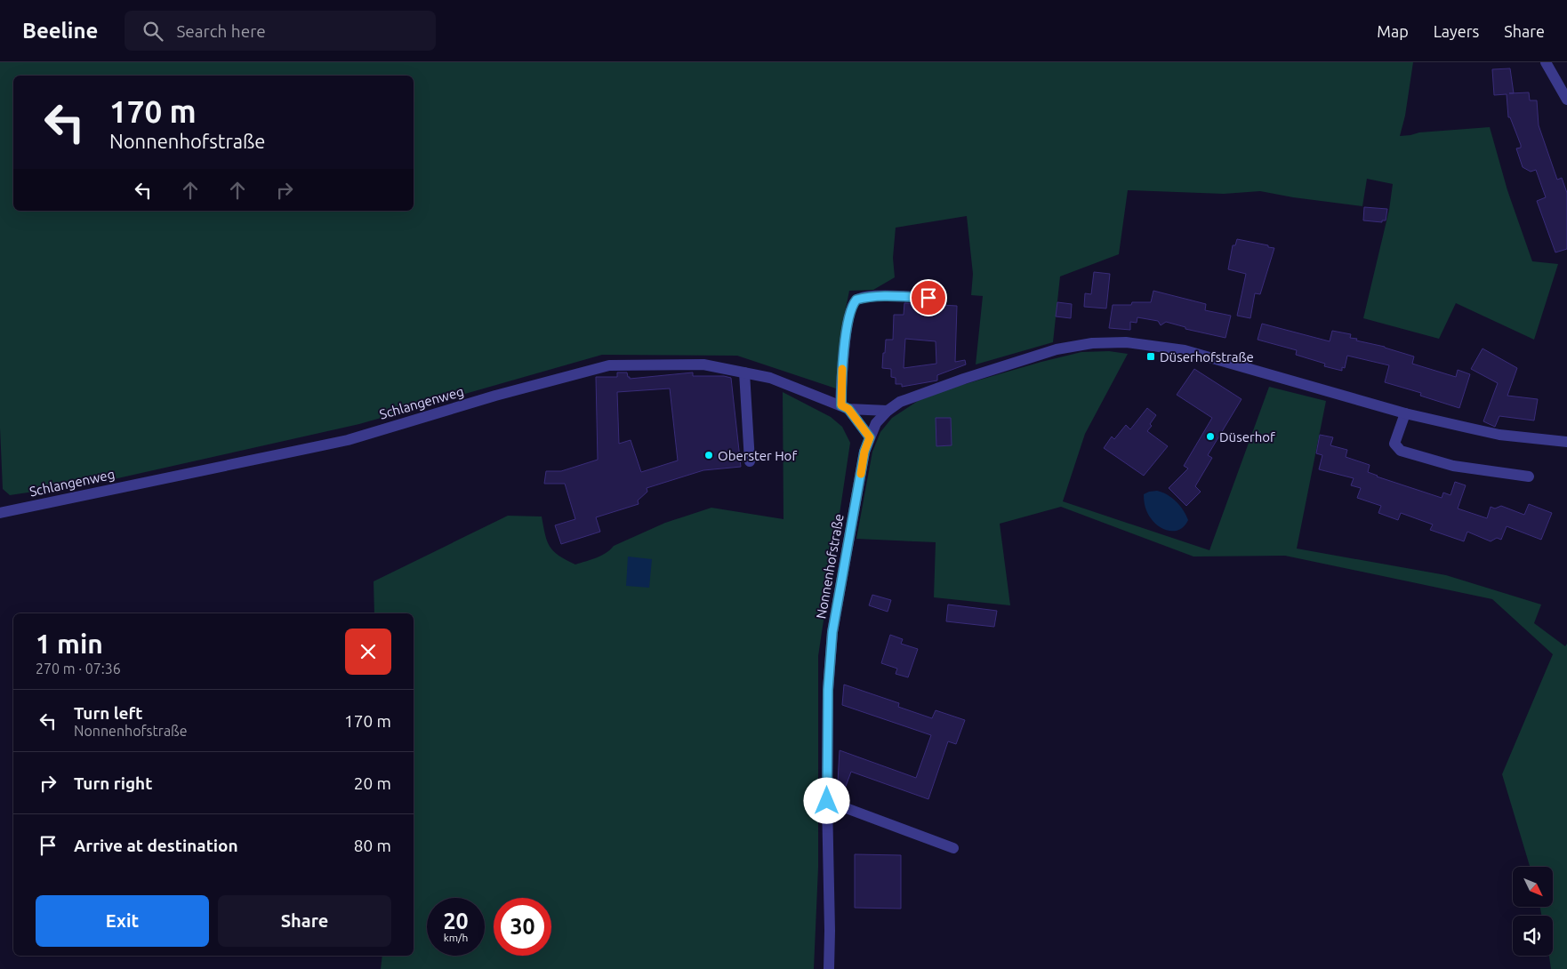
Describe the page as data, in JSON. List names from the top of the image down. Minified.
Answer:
{"streets":{"street":["Schlangenweg","Nonnenhofstraße"]},"places":{"transit":["Düserhofstraße"],"other":["Düserhof","Oberster Hof"]},"north":"bottom right","page":{"header":"Beeline","search":"Search here","nav":["Map","Layers","Share"],"turn":["170 m","Nonnenhofstraße"],"heading":["1 min","270 m · 07:36"],"list":[{"name":"Turn left","note":"Nonnenhofstraße","value":"170 m"},{"name":"Turn right","value":"20 m"},{"name":"Arrive at destination","value":"80 m"}],"buttons":["Exit","Share"],"speed":"20 km/h","limit":"30"}}
